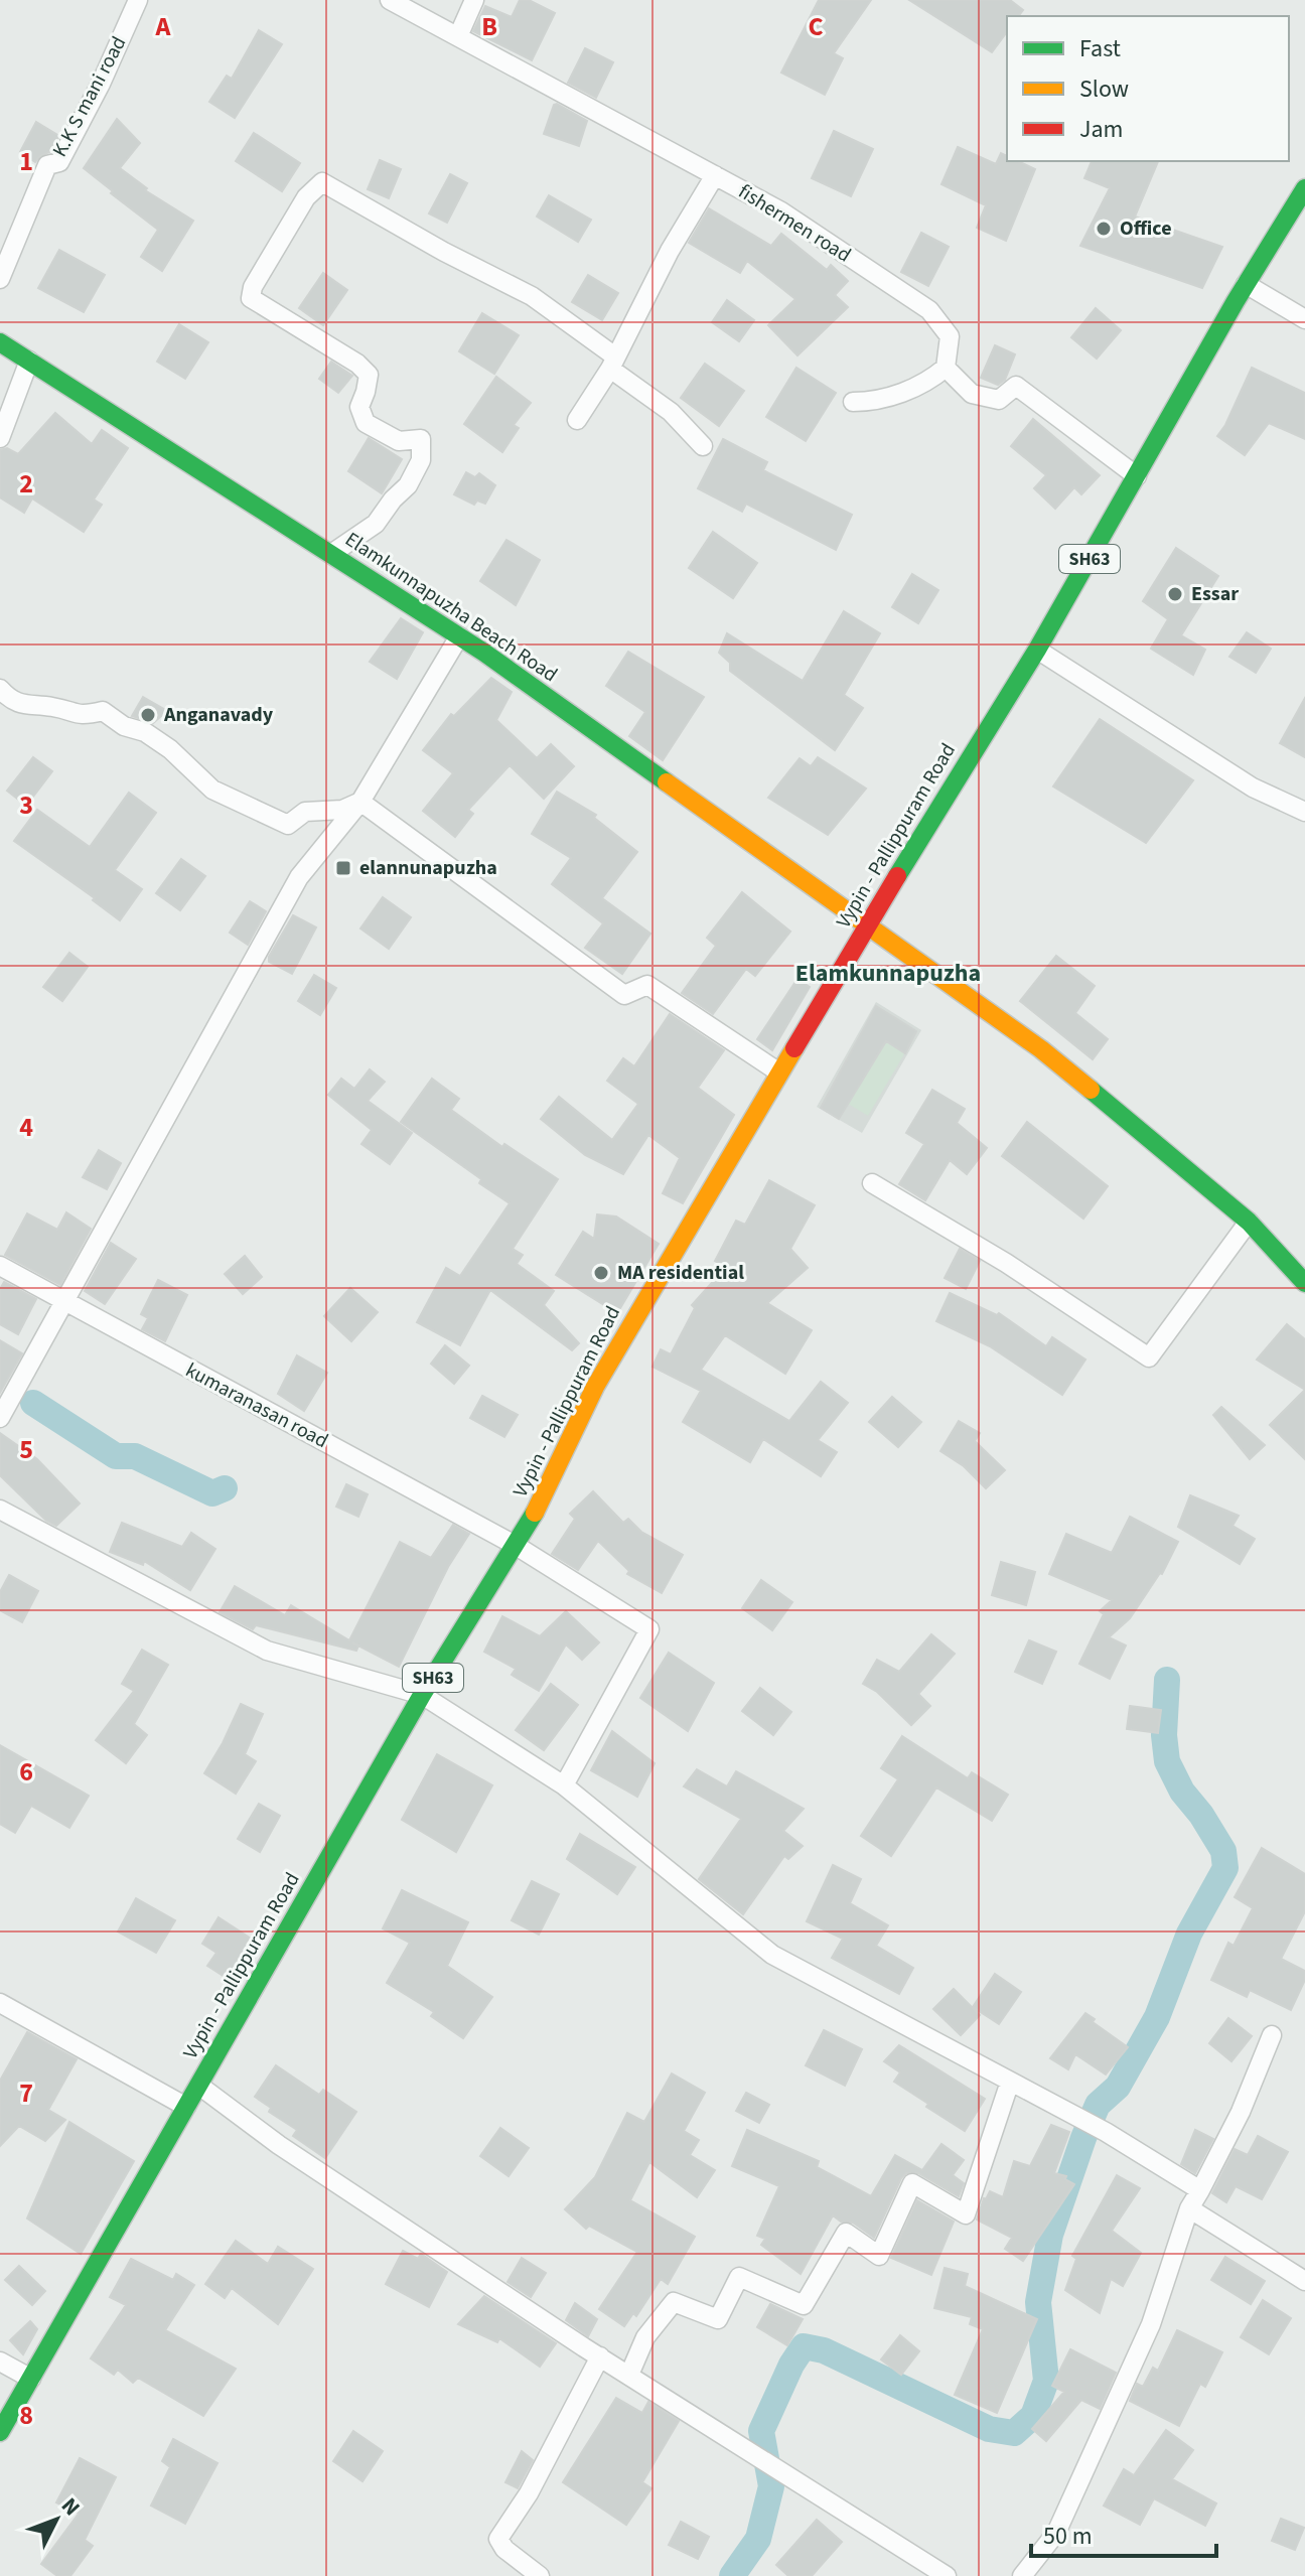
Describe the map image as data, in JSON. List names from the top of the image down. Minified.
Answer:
{"streets":{"main road":["SH63","Elamkunnapuzha Beach Road","Vypin - Pallippuram Road"],"street":["K.K S mani road","fishermen road","kumaranasan road"]},"crossings":[["Elamkunnapuzha Beach Road","Vypin - Pallippuram Road"],["Vypin - Pallippuram Road","kumaranasan road"]],"districts":["Elamkunnapuzha"],"places":{"other":["Office","Essar","Anganavady","MA residential"],"transit":["elannunapuzha"]},"legend":["Fast","Slow","Jam"],"scale_bar":"50 m","north":"top right","grid":{"columns":["A","B","C"],"rows":["1","2","3","4","5","6","7","8"]}}
